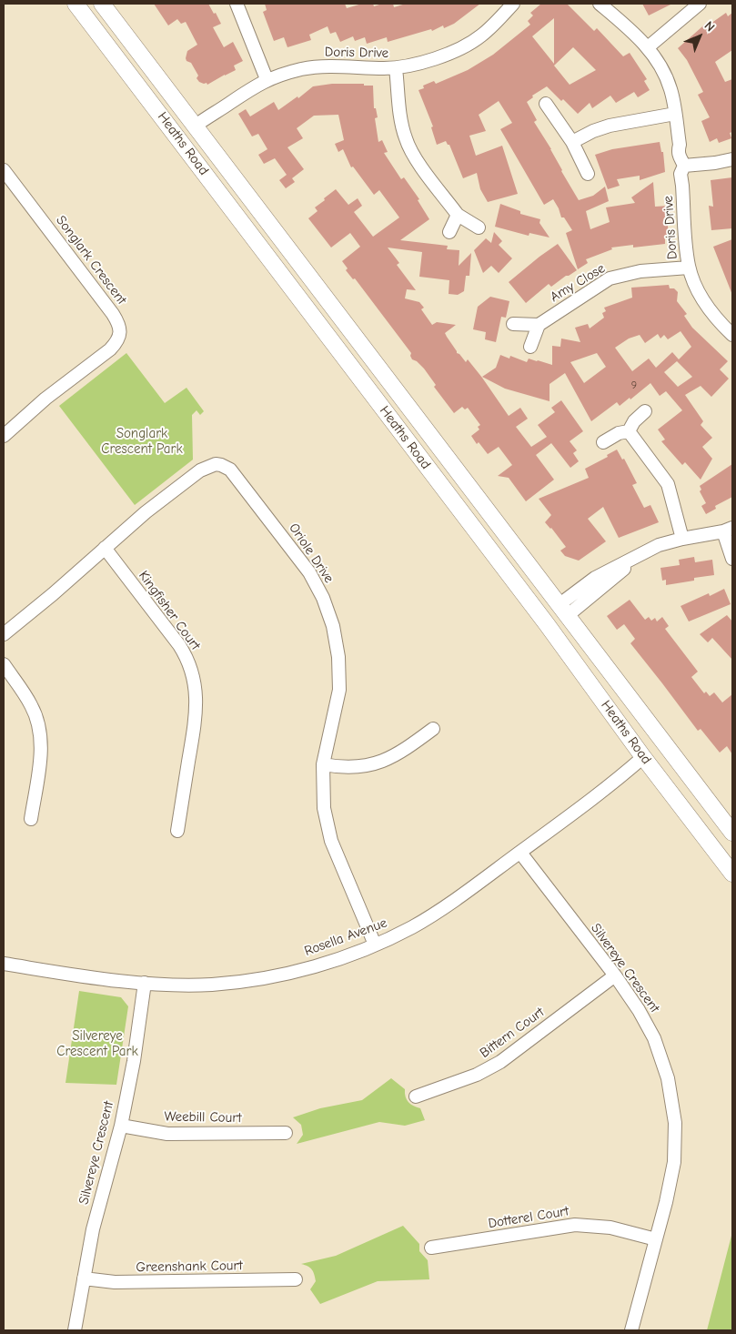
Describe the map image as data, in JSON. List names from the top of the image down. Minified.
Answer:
{"streets":{"main road":["Heaths Road"],"street":["Doris Drive","Songlark Crescent","Amy Close","Oriole Drive","Kingfisher Court","Rosella Avenue","Silvereye Crescent","Bittern Court","Weebill Court","Dotterel Court","Greenshank Court"]},"crossings":[["Doris Drive","Heaths Road"],["Doris Drive","Amy Close"],["Heaths Road","Rosella Avenue"],["Oriole Drive","Kingfisher Court"],["Oriole Drive","Rosella Avenue"],["Rosella Avenue","Silvereye Crescent"],["Silvereye Crescent","Bittern Court"],["Silvereye Crescent","Weebill Court"],["Silvereye Crescent","Dotterel Court"],["Silvereye Crescent","Greenshank Court"]],"parks":["Songlark Crescent Park","Silvereye Crescent Park"],"house_numbers":["9"],"north":"top right"}
